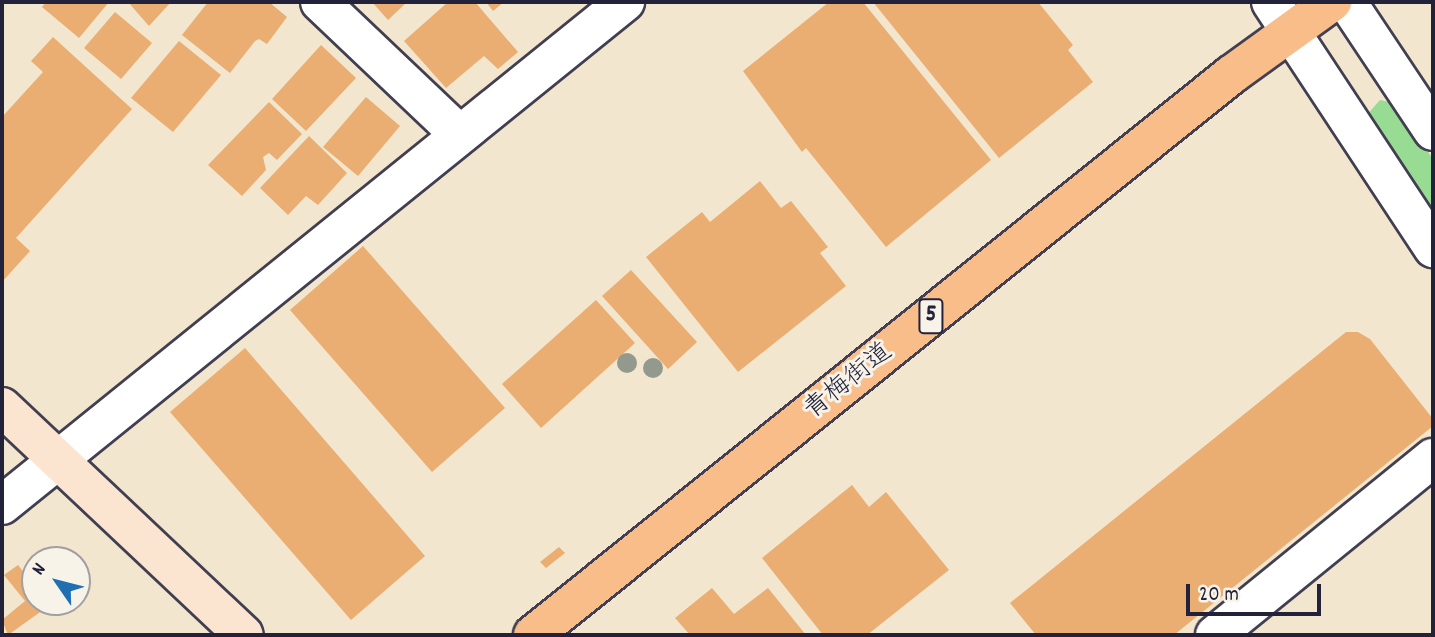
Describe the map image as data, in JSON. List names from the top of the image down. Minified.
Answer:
{"streets":{"main road":["5","青梅街道"]},"scale_bar":"20 m","north":"top left"}
